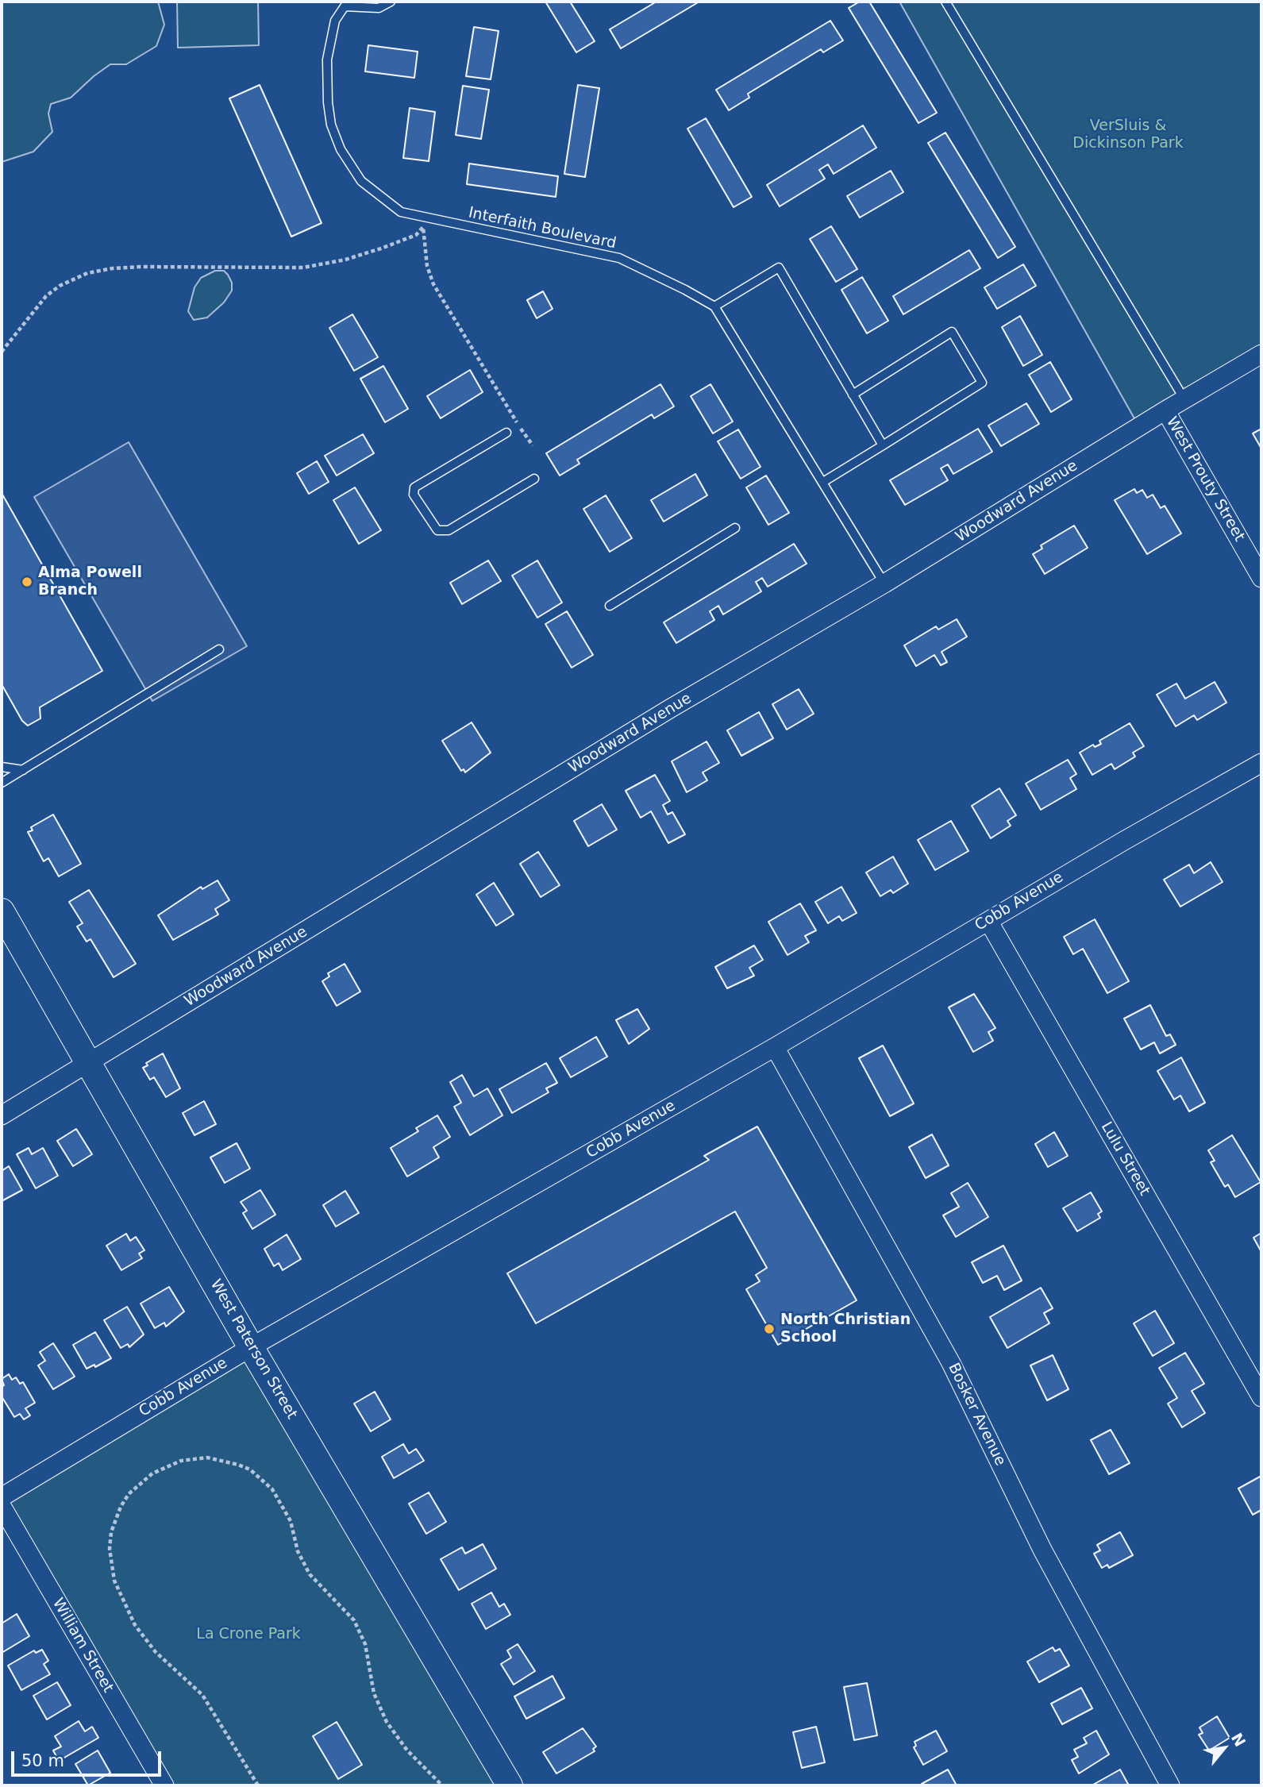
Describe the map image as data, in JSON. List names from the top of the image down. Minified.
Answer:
{"streets":{"street":["West Prouty Street","Woodward Avenue","Cobb Avenue","Lulu Street","West Paterson Street","Bosker Avenue","William Street"],"lane":["Interfaith Boulevard"]},"crossings":[["Interfaith Boulevard","Woodward Avenue"],["West Prouty Street","Woodward Avenue"],["Woodward Avenue","West Paterson Street"],["Cobb Avenue","Lulu Street"],["Cobb Avenue","West Paterson Street"],["Cobb Avenue","Bosker Avenue"]],"parks":["VerSluis & Dickinson Park","La Crone Park"],"places":["Alma Powell Branch","North Christian School"],"scale_bar":"50 m","north":"top right"}
